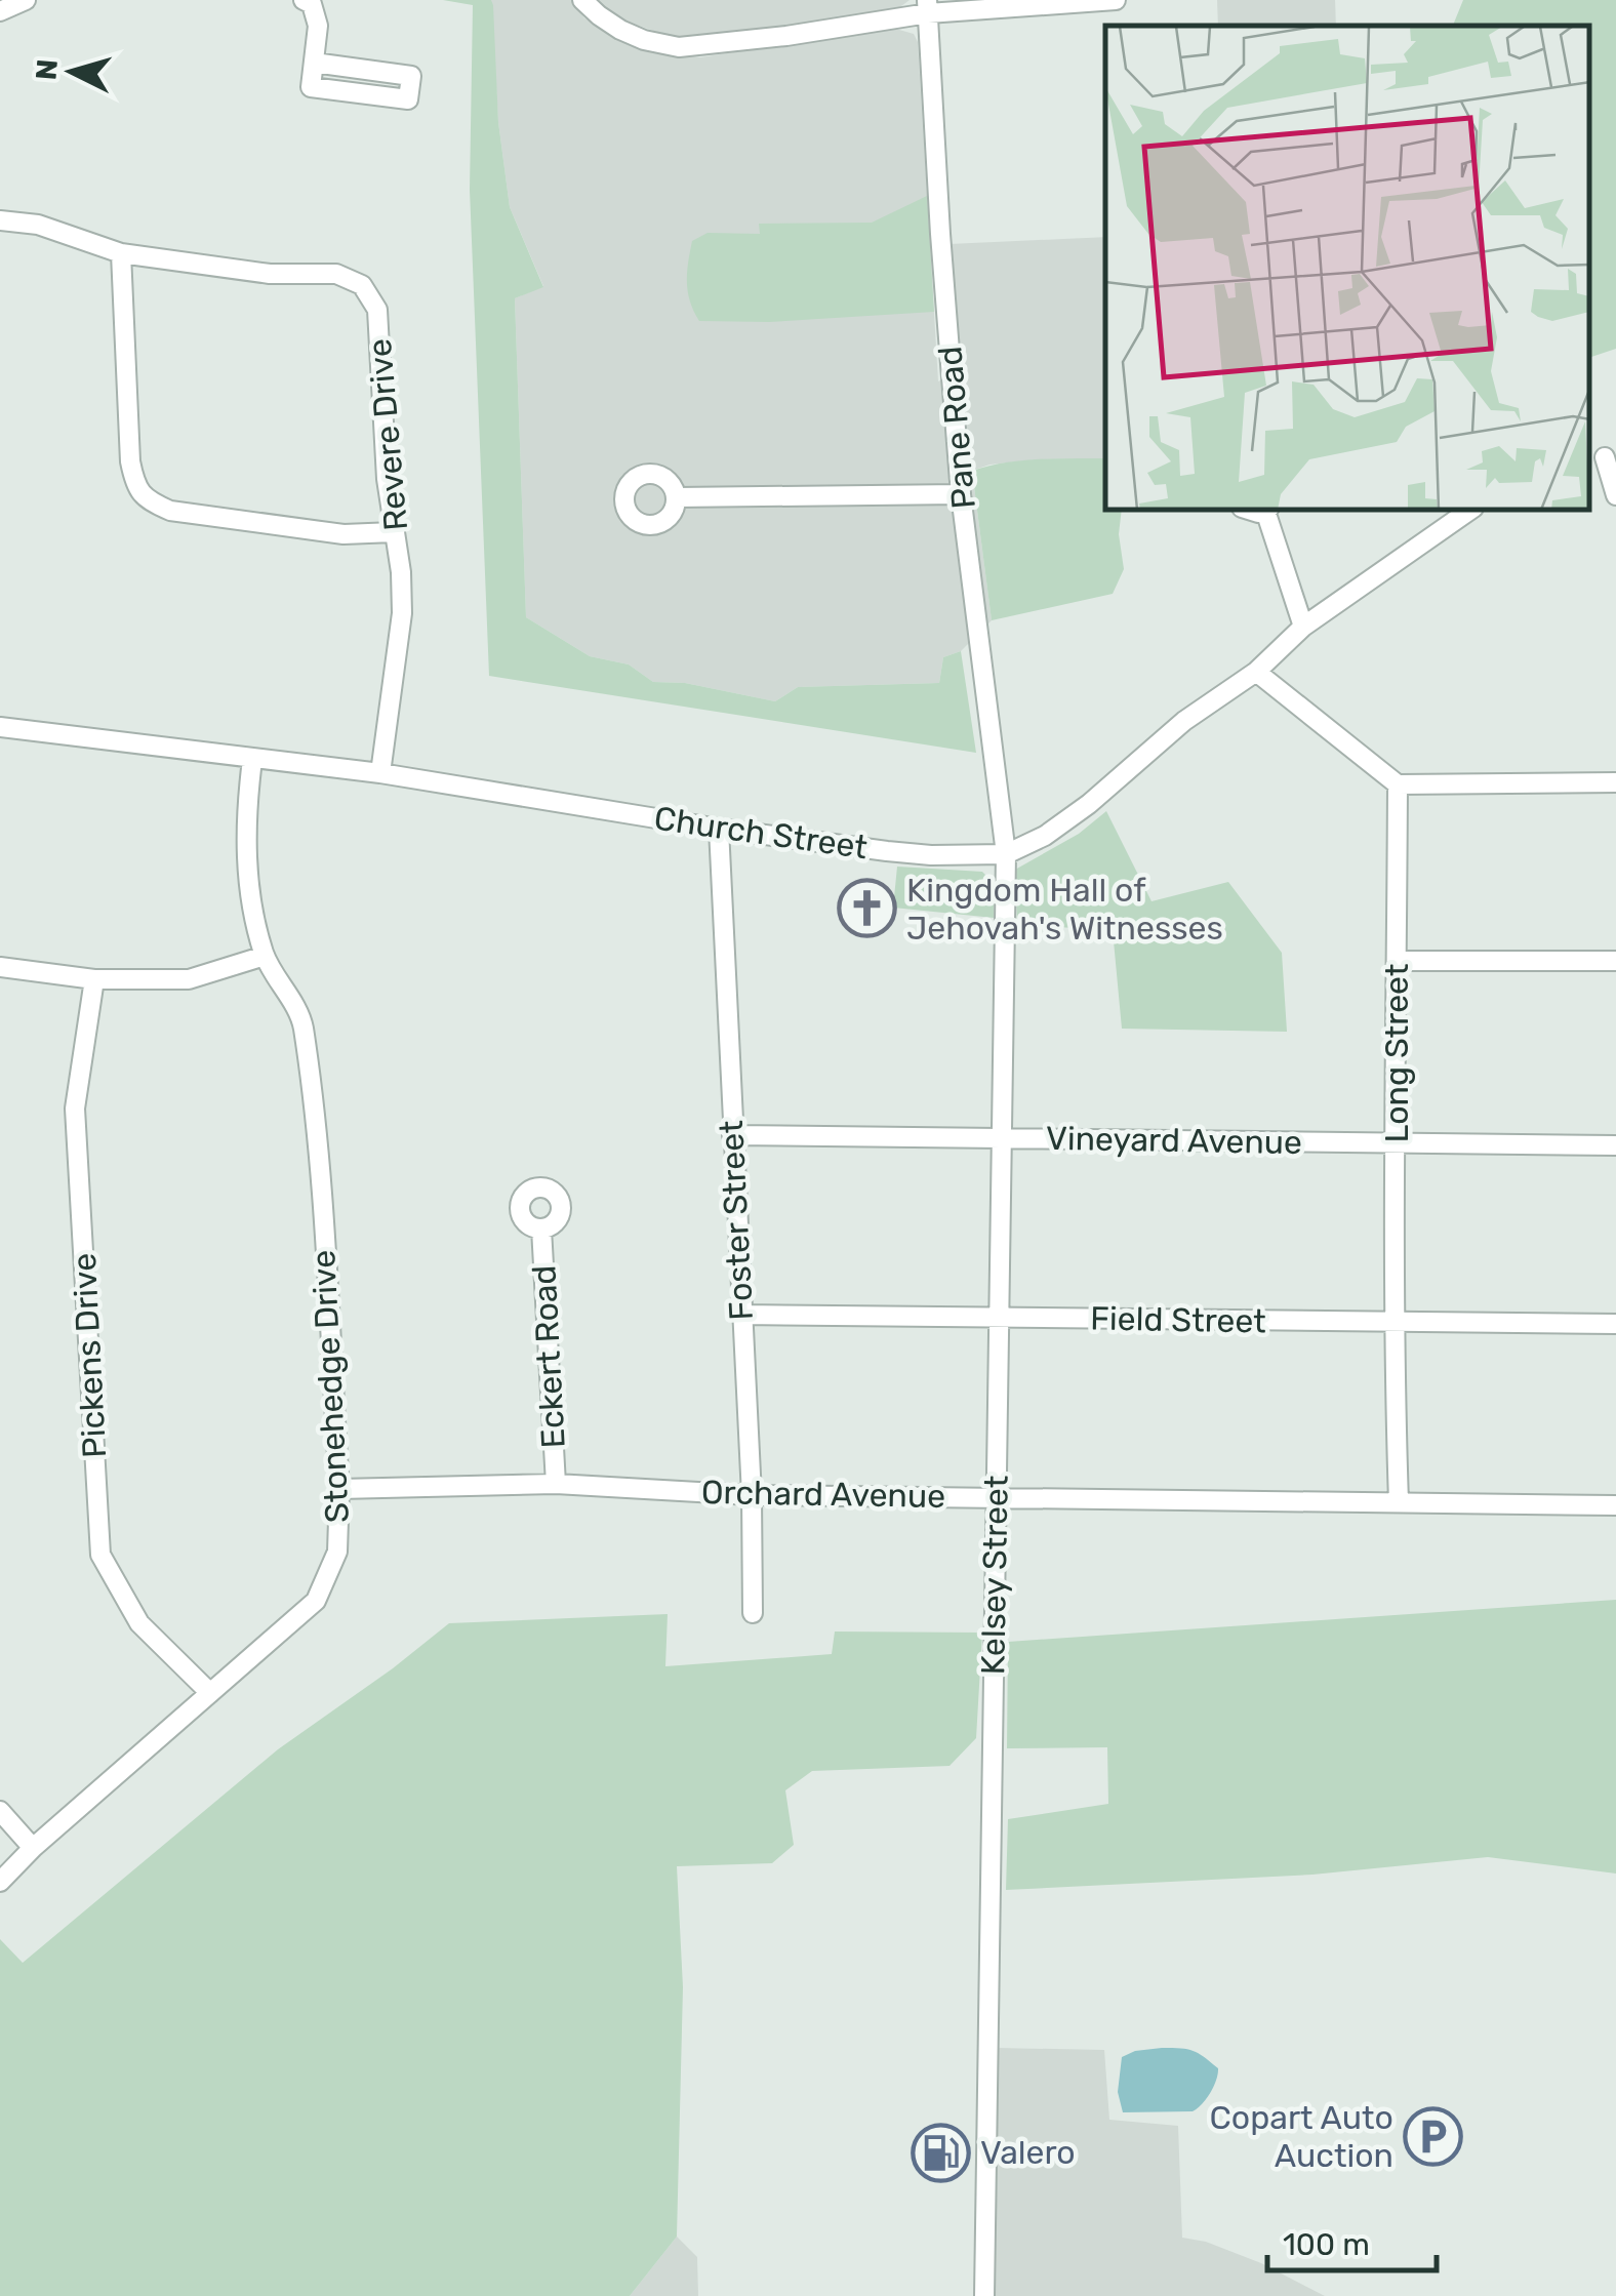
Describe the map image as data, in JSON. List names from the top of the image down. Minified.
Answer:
{"streets":{"street":["Pane Road","Revere Drive","Church Street","Long Street","Vineyard Avenue","Foster Street","Field Street","Pickens Drive","Eckert Road","Stonehedge Drive","Orchard Avenue","Kelsey Street"]},"crossings":[["Pane Road","Church Street"],["Pane Road","Kelsey Street"],["Revere Drive","Church Street"],["Church Street","Foster Street"],["Church Street","Stonehedge Drive"],["Church Street","Kelsey Street"],["Long Street","Vineyard Avenue"],["Long Street","Field Street"],["Long Street","Orchard Avenue"],["Vineyard Avenue","Foster Street"],["Vineyard Avenue","Kelsey Street"],["Foster Street","Field Street"],["Foster Street","Orchard Avenue"],["Field Street","Kelsey Street"],["Pickens Drive","Stonehedge Drive"],["Eckert Road","Orchard Avenue"],["Stonehedge Drive","Orchard Avenue"],["Orchard Avenue","Kelsey Street"]],"places":{"church":["Kingdom Hall of Jehovah's Witnesses"],"parking":["Copart Auto Auction"],"fuel station":["Valero"]},"scale_bar":"100 m","north":"left"}
